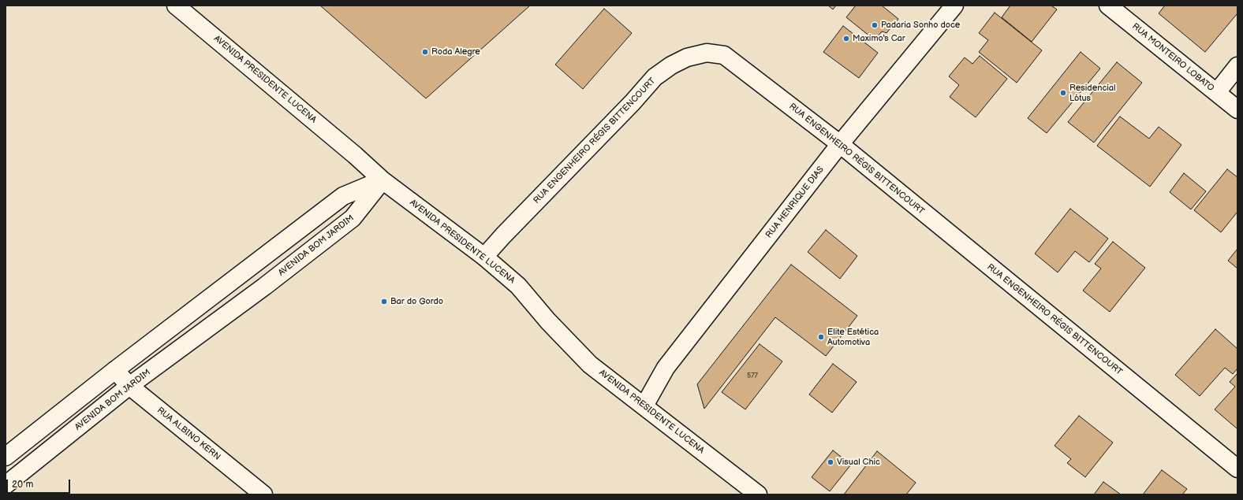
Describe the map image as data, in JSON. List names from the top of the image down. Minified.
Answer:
{"streets":{"street":["RUA MONTEIRO LOBATO","AVENIDA PRESIDENTE LUCENA","RUA ENGENHEIRO RÉGIS BITTENCOURT","RUA HENRIQUE DIAS","AVENIDA BOM JARDIM","RUA ALBINO KERN"]},"crossings":[["AVENIDA PRESIDENTE LUCENA","RUA ENGENHEIRO RÉGIS BITTENCOURT"],["AVENIDA PRESIDENTE LUCENA","RUA HENRIQUE DIAS"],["AVENIDA PRESIDENTE LUCENA","AVENIDA BOM JARDIM"],["RUA ENGENHEIRO RÉGIS BITTENCOURT","RUA HENRIQUE DIAS"],["AVENIDA BOM JARDIM","RUA ALBINO KERN"]],"places":["Padaria Sonho doce","Maximo's Car","Roda Alegre","Residencial Lótus","Bar do Gordo","Elite Estética Automotiva","Visual Chic"],"house_numbers":["577"],"scale_bar":"20 m"}
